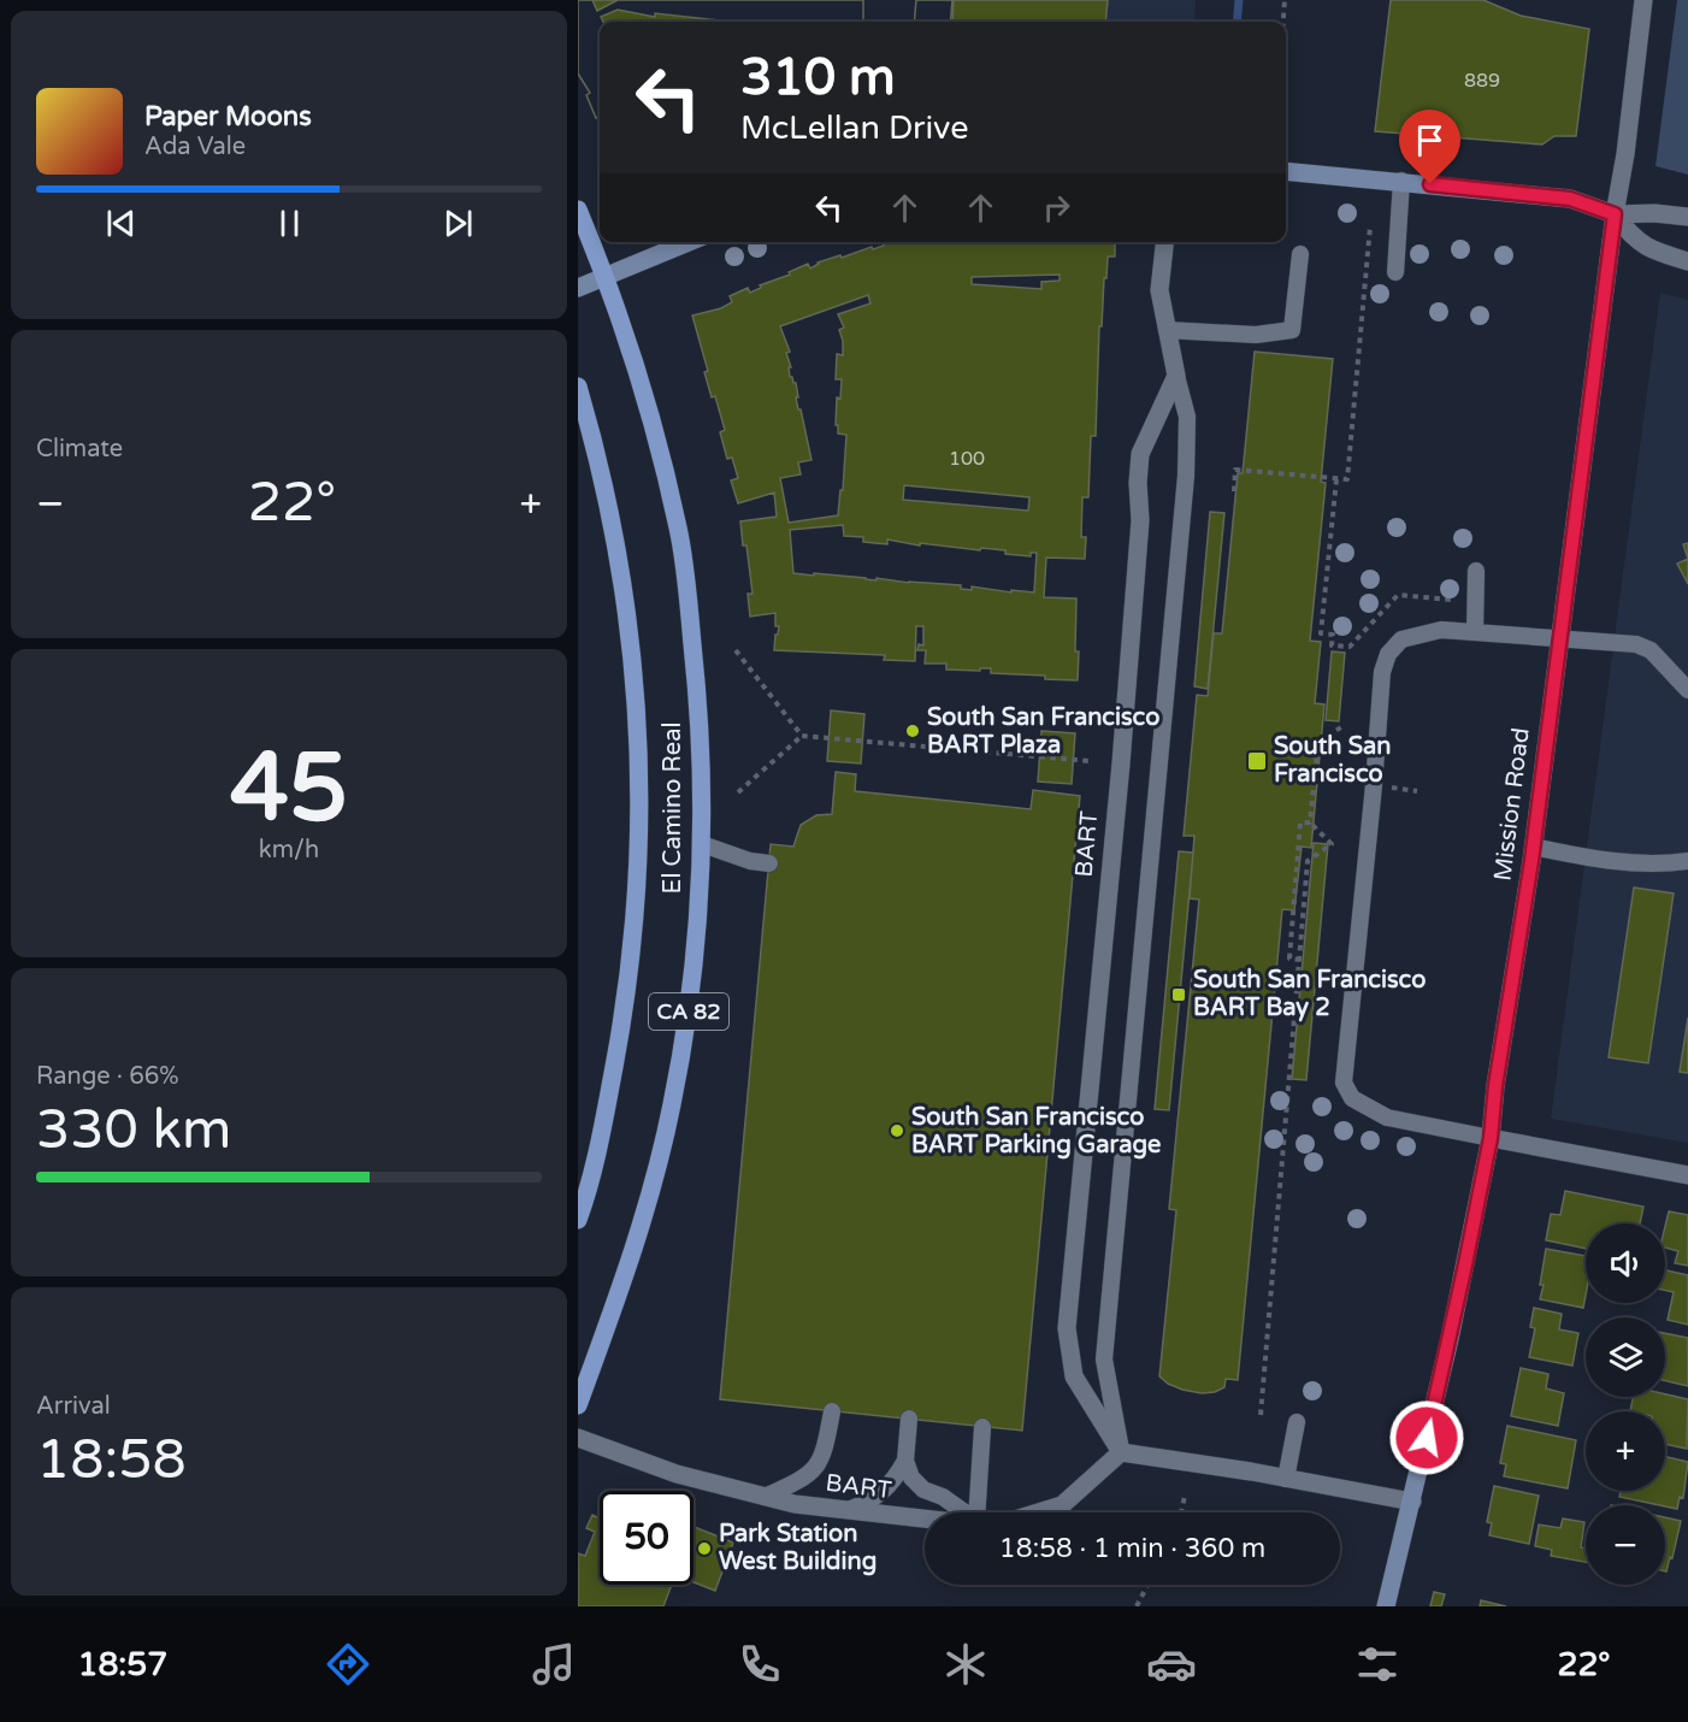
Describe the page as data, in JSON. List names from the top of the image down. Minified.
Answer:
{"streets":{"main road":["Mission Road","El Camino Real","CA 82"],"street":["BART"]},"places":{"other":["South San Francisco BART Plaza","South San Francisco BART Parking Garage","Park Station West Building"],"transit":["South San Francisco","South San Francisco BART Bay 2"]},"house_numbers":["889","100"],"page":{"turn":["310 m","McLellan Drive"],"song":["Paper Moons","Ada Vale"],"tile":["Climate",["45","km/h"],["Range · 66%","330 km"],["Arrival","18:58"]],"heat":["−","22°","+"],"map_buttons":["+","−"],"limit":"50","trip":"18:58 · 1 min · 360 m","tabs":["18:57","22°"]}}
